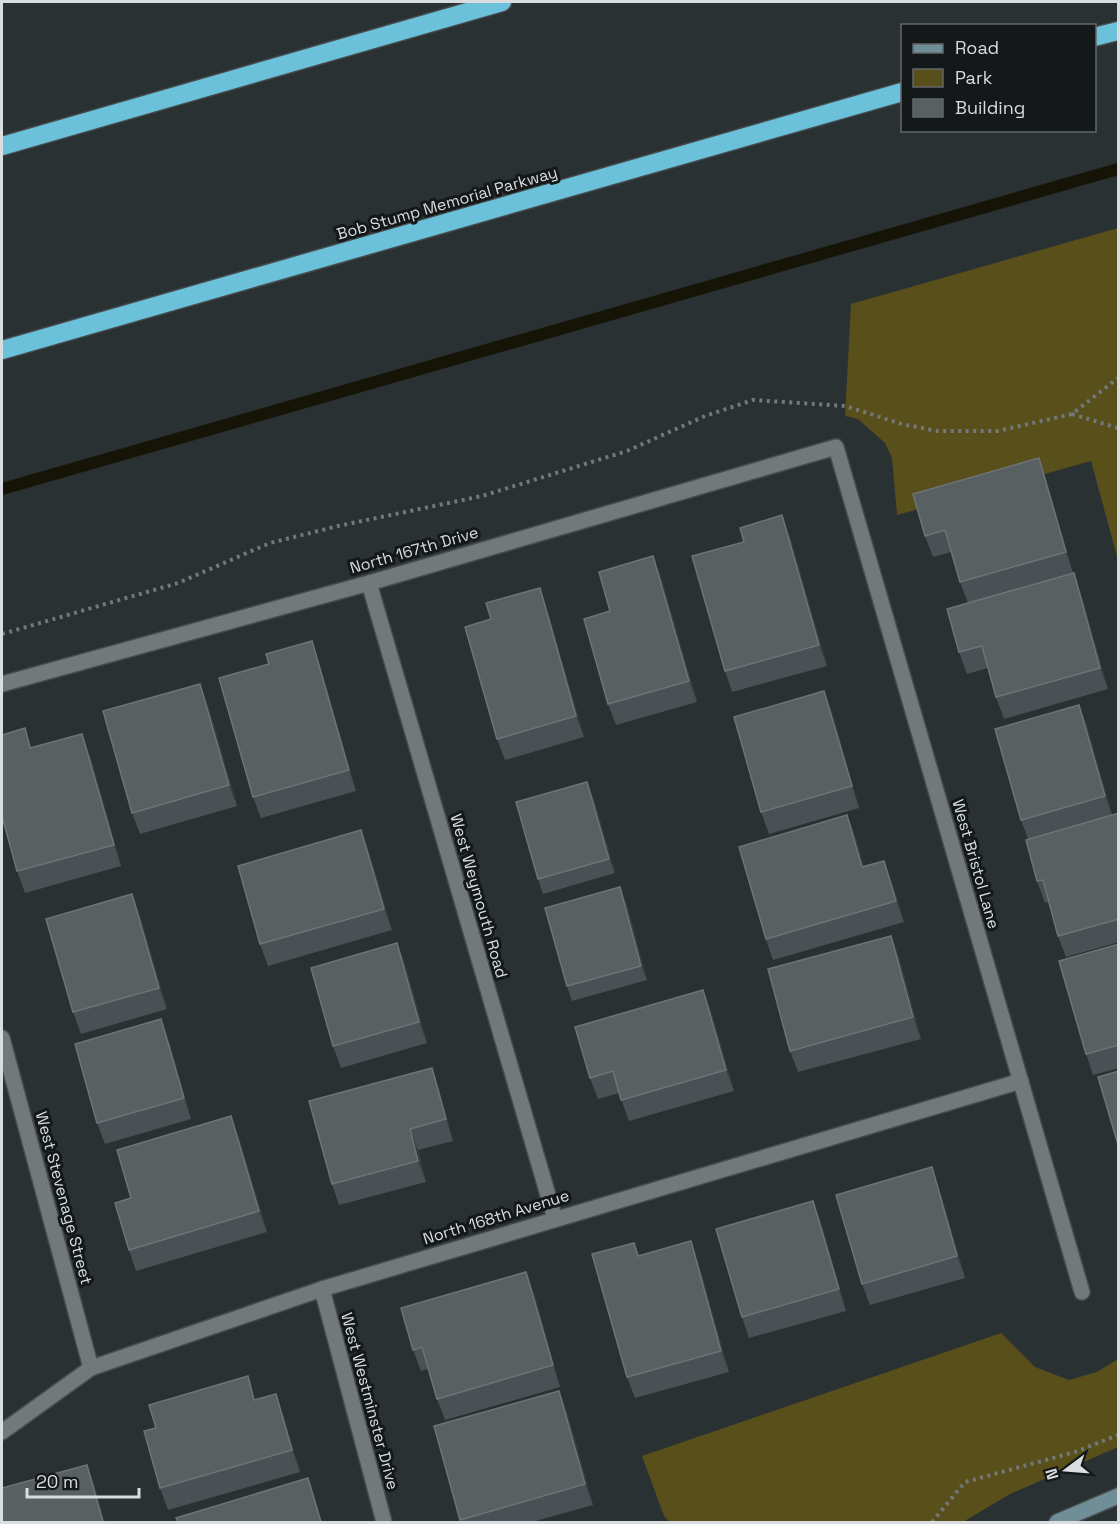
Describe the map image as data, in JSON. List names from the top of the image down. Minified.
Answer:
{"streets":{"highway":["Bob Stump Memorial Parkway"],"street":["North 167th Drive","West Bristol Lane","West Weymouth Road","West Stevenage Street","North 168th Avenue","West Westminster Drive"]},"crossings":[["North 167th Drive","West Bristol Lane"],["North 167th Drive","West Weymouth Road"],["West Bristol Lane","North 168th Avenue"],["West Weymouth Road","North 168th Avenue"],["West Stevenage Street","North 168th Avenue"],["North 168th Avenue","West Westminster Drive"]],"legend":["Road","Park","Building"],"scale_bar":"20 m","north":"left"}
